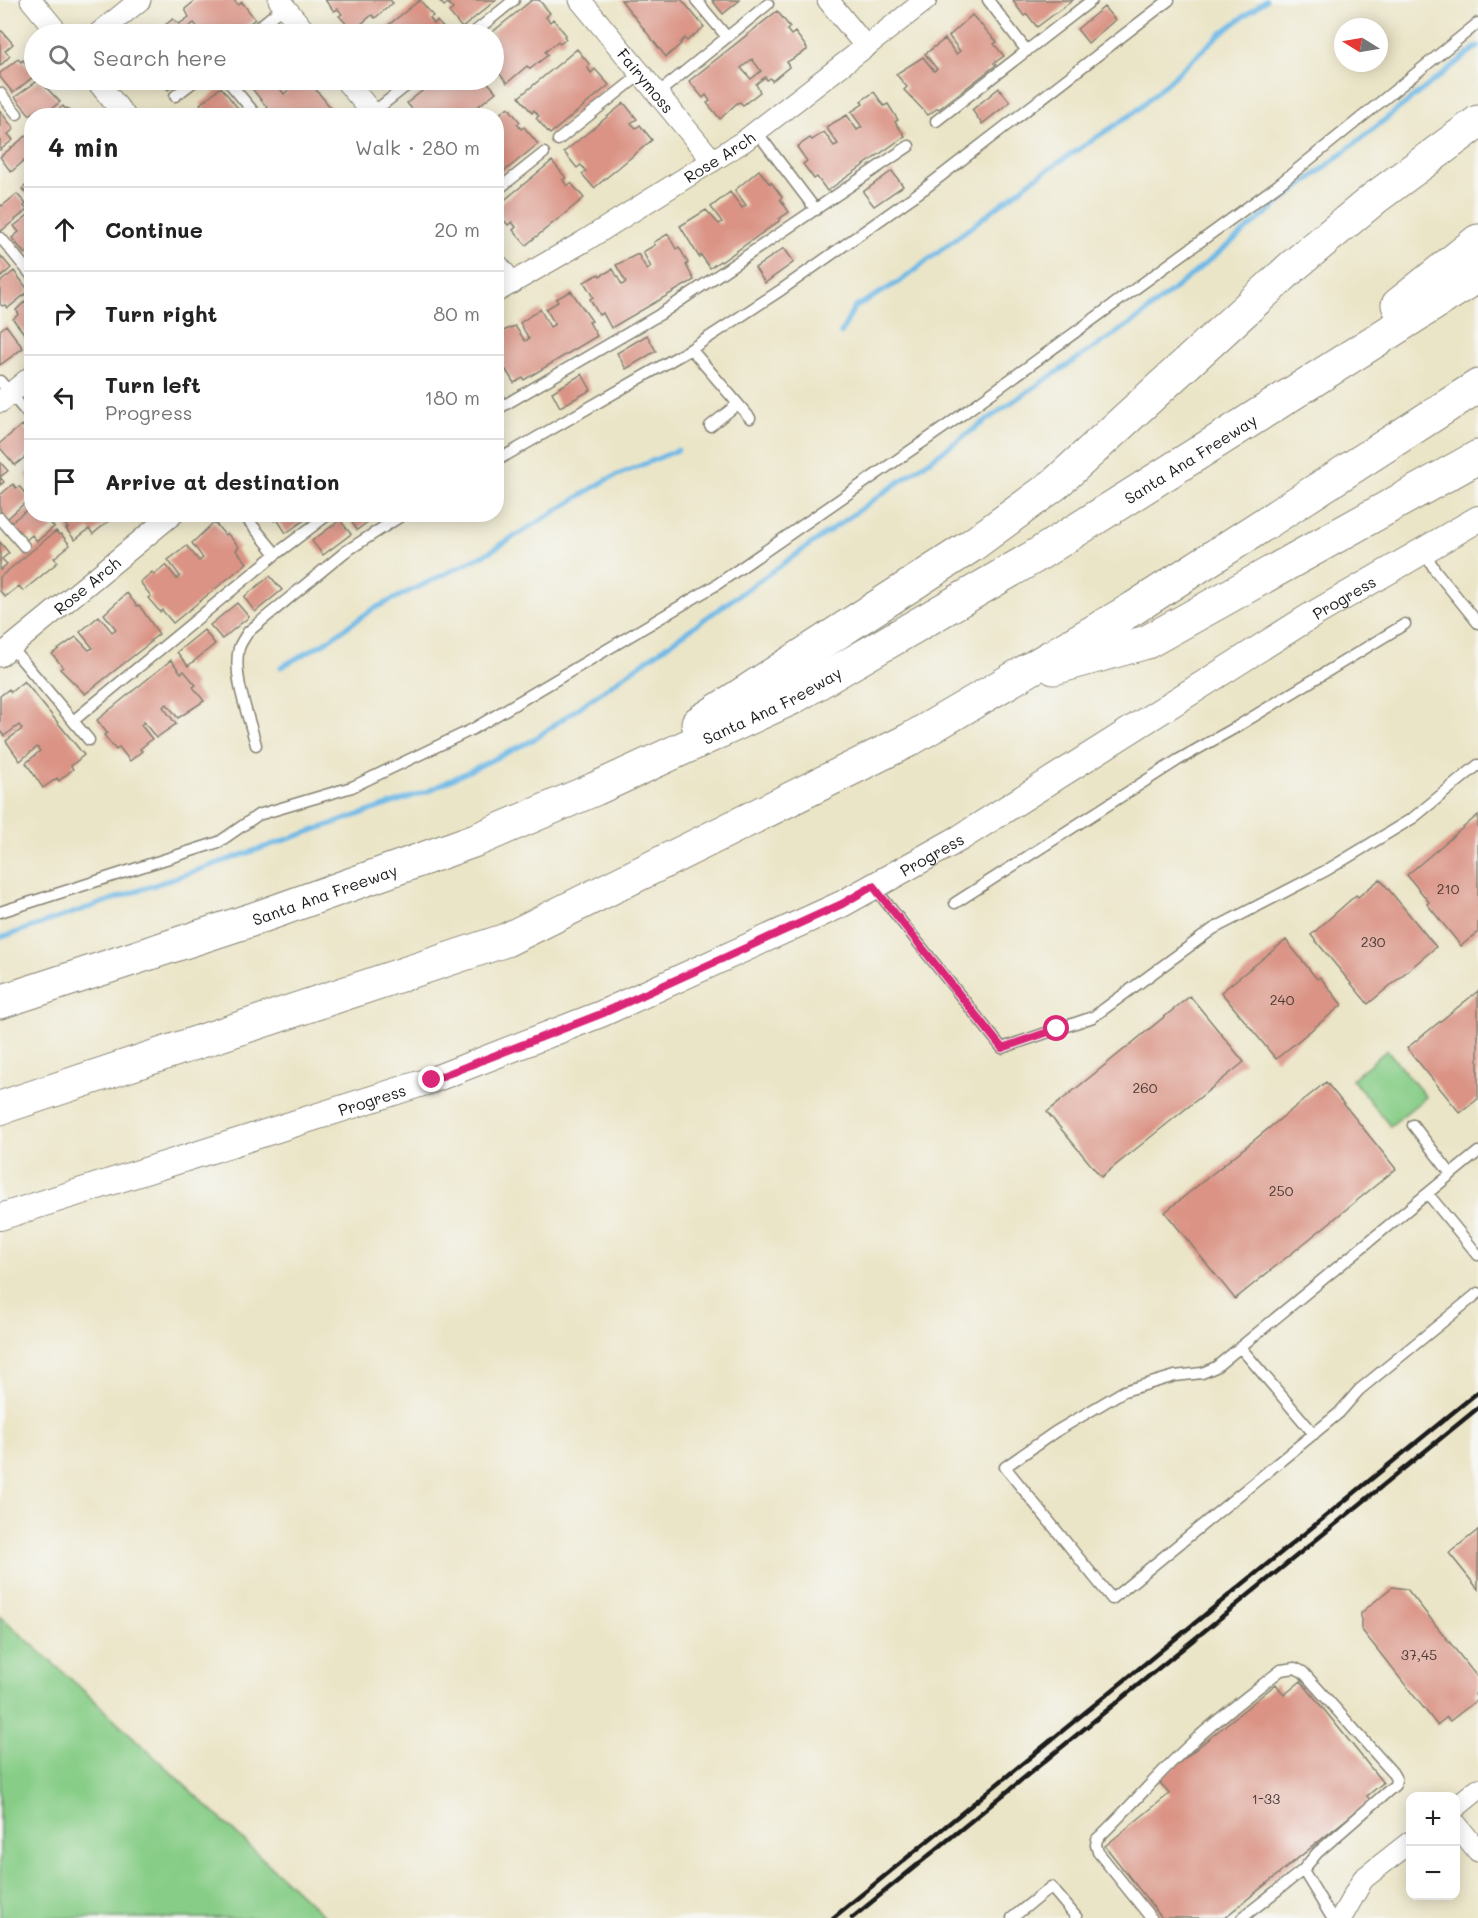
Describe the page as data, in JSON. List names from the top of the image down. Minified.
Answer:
{"streets":{"highway":["Santa Ana Freeway"],"street":["Fairymoss","Rose Arch","Progress"]},"crossings":[["Fairymoss","Rose Arch"]],"house_numbers":["210","230","240","260","250","37,45","1-33"],"north":"left","page":{"search":"Search here","heading":["4 min","Walk · 280 m"],"list":[["Continue","20 m"],["Turn right","80 m"],["Turn left","Progress","180 m"],"Arrive at destination"],"map_buttons":["+","−"]}}
